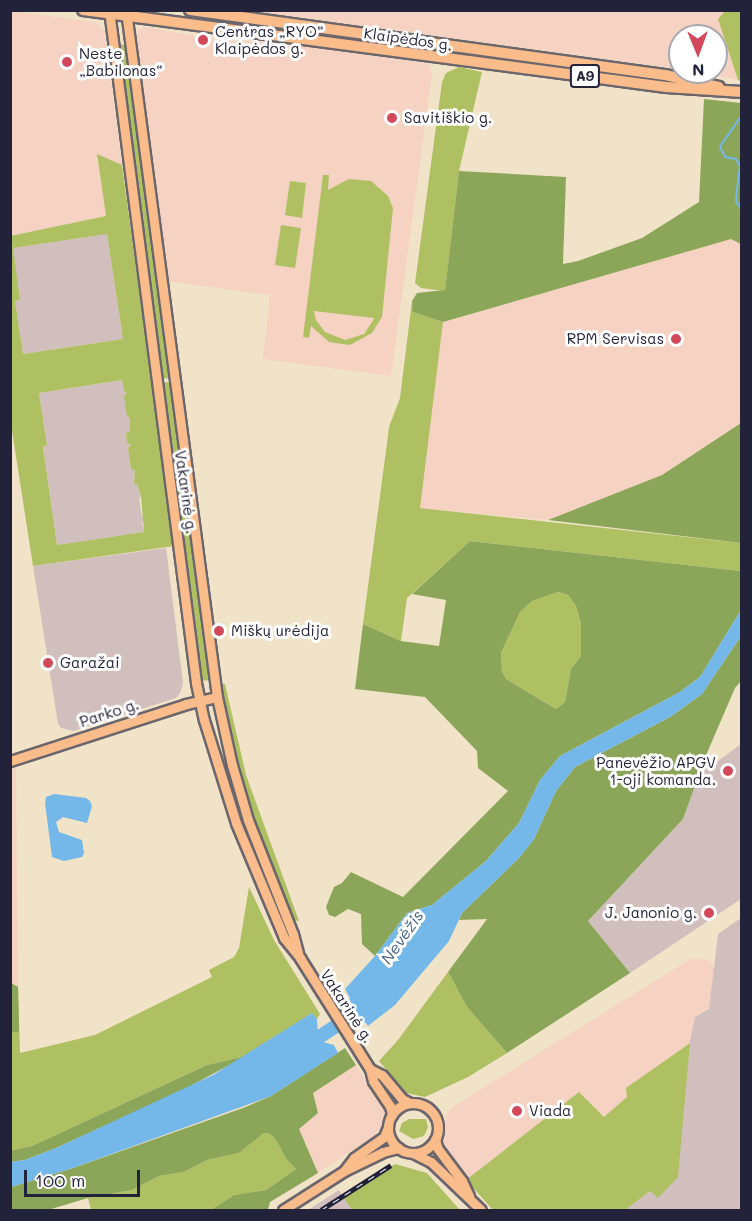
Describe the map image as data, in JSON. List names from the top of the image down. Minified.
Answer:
{"streets":{"highway":["Klaipėdos g.","A9"],"main road":["Vakarinė g.","Parko g."]},"crossings":[["Klaipėdos g.","Vakarinė g."],["Vakarinė g.","Parko g."]],"water":["Nevėžis"],"places":["Centras „RYO“ Klaipėdos g.","Neste „Babilonas“","Savitiškio g.","RPM Servisas","Miškų urėdija","Garažai","Panevėžio APGV 1-oji komanda.","J. Janonio g.","Viada"],"scale_bar":"100 m","north":"bottom"}
